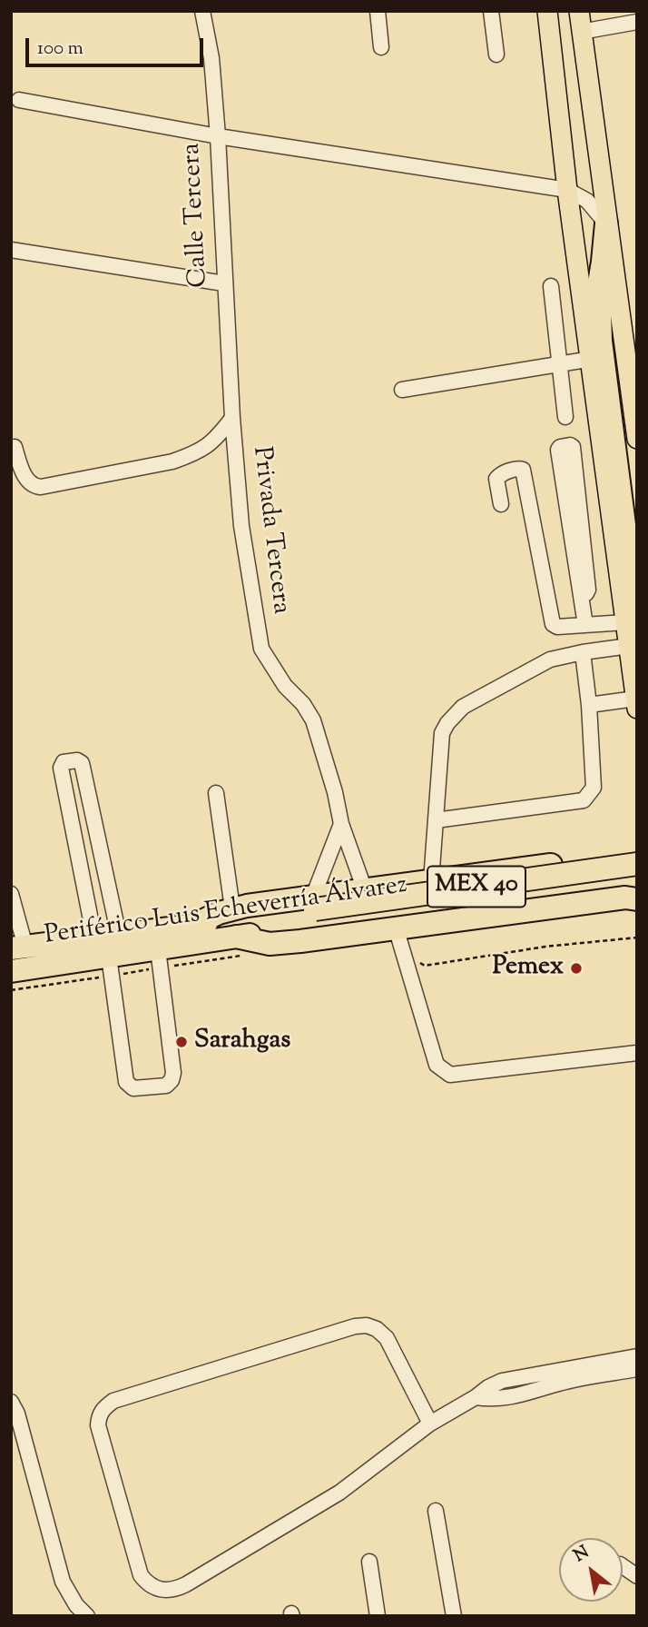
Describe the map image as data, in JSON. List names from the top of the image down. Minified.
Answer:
{"streets":{"highway":["MEX 40","Periférico Luis Echeverría Álvarez"],"street":["Calle Tercera","Privada Tercera"]},"crossings":[["Calle Tercera","Privada Tercera"]],"places":["Pemex","Sarahgas"],"scale_bar":"100 m","north":"top left"}
